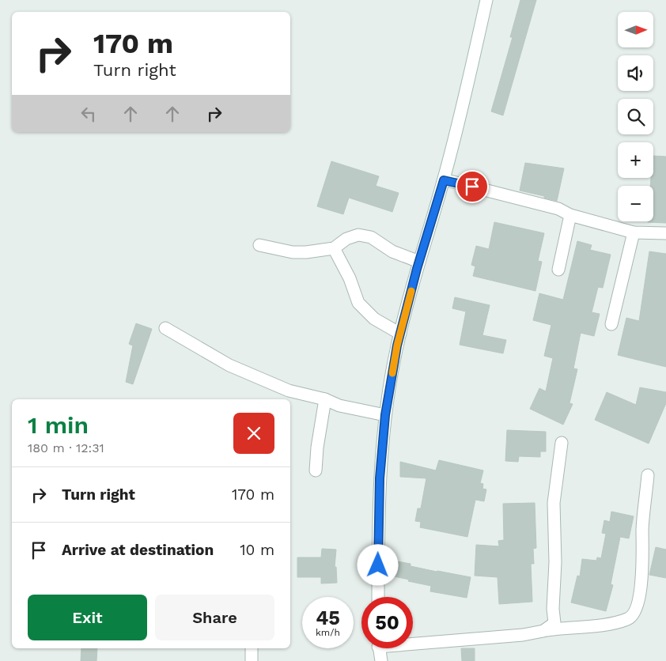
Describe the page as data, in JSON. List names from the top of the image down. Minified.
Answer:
{"north":"right","page":{"map_buttons":["+","−"],"turn":["170 m","Turn right"],"heading":["1 min","180 m · 12:31"],"list":[{"name":"Turn right","value":"170 m"},{"name":"Arrive at destination","value":"10 m"}],"buttons":["Exit","Share"],"speed":"45 km/h","limit":"50"}}
